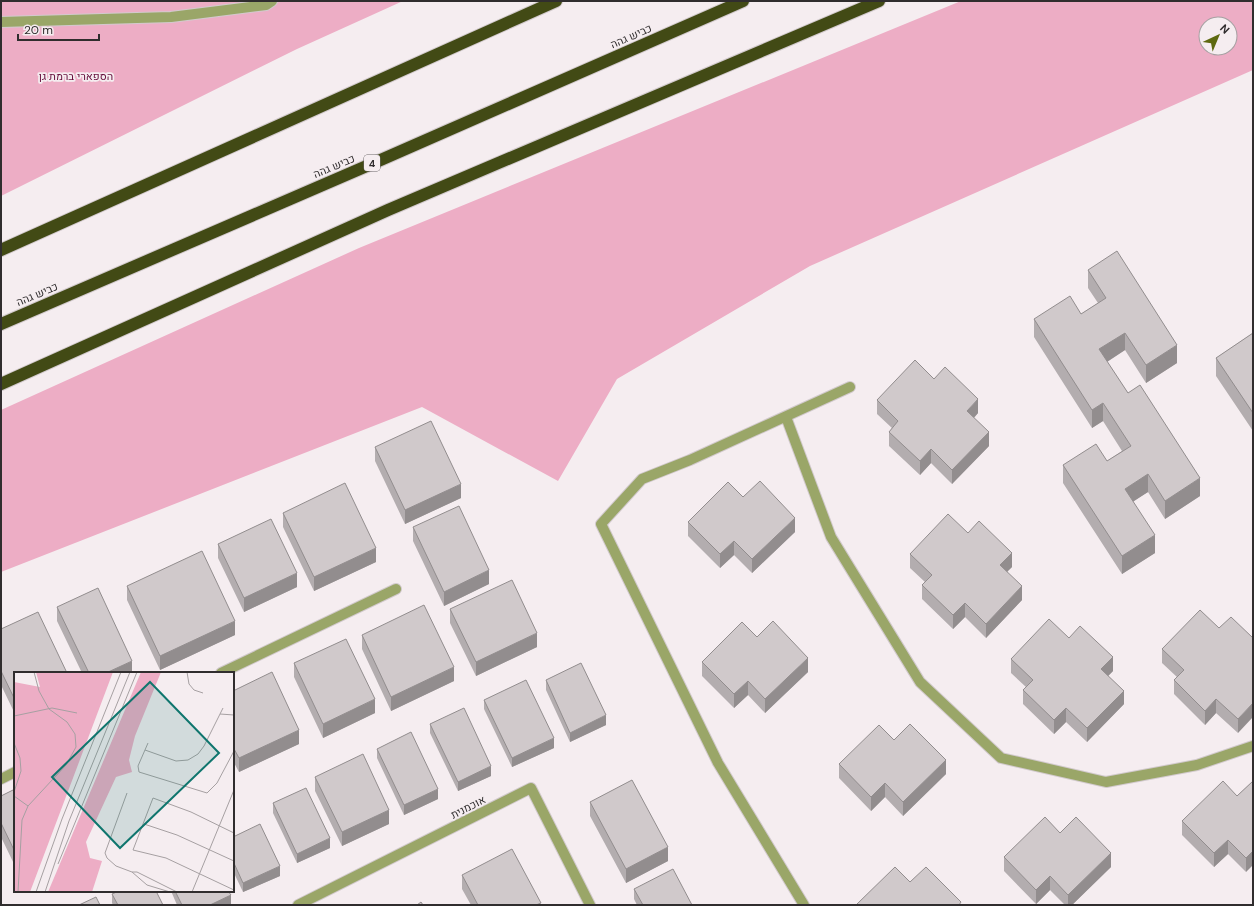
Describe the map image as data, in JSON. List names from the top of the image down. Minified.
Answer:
{"streets":{"highway":["כביש גהה","4"],"street":["אוכמנית"]},"parks":["הספארי ברמת גן"],"scale_bar":"20 m","north":"top right"}
